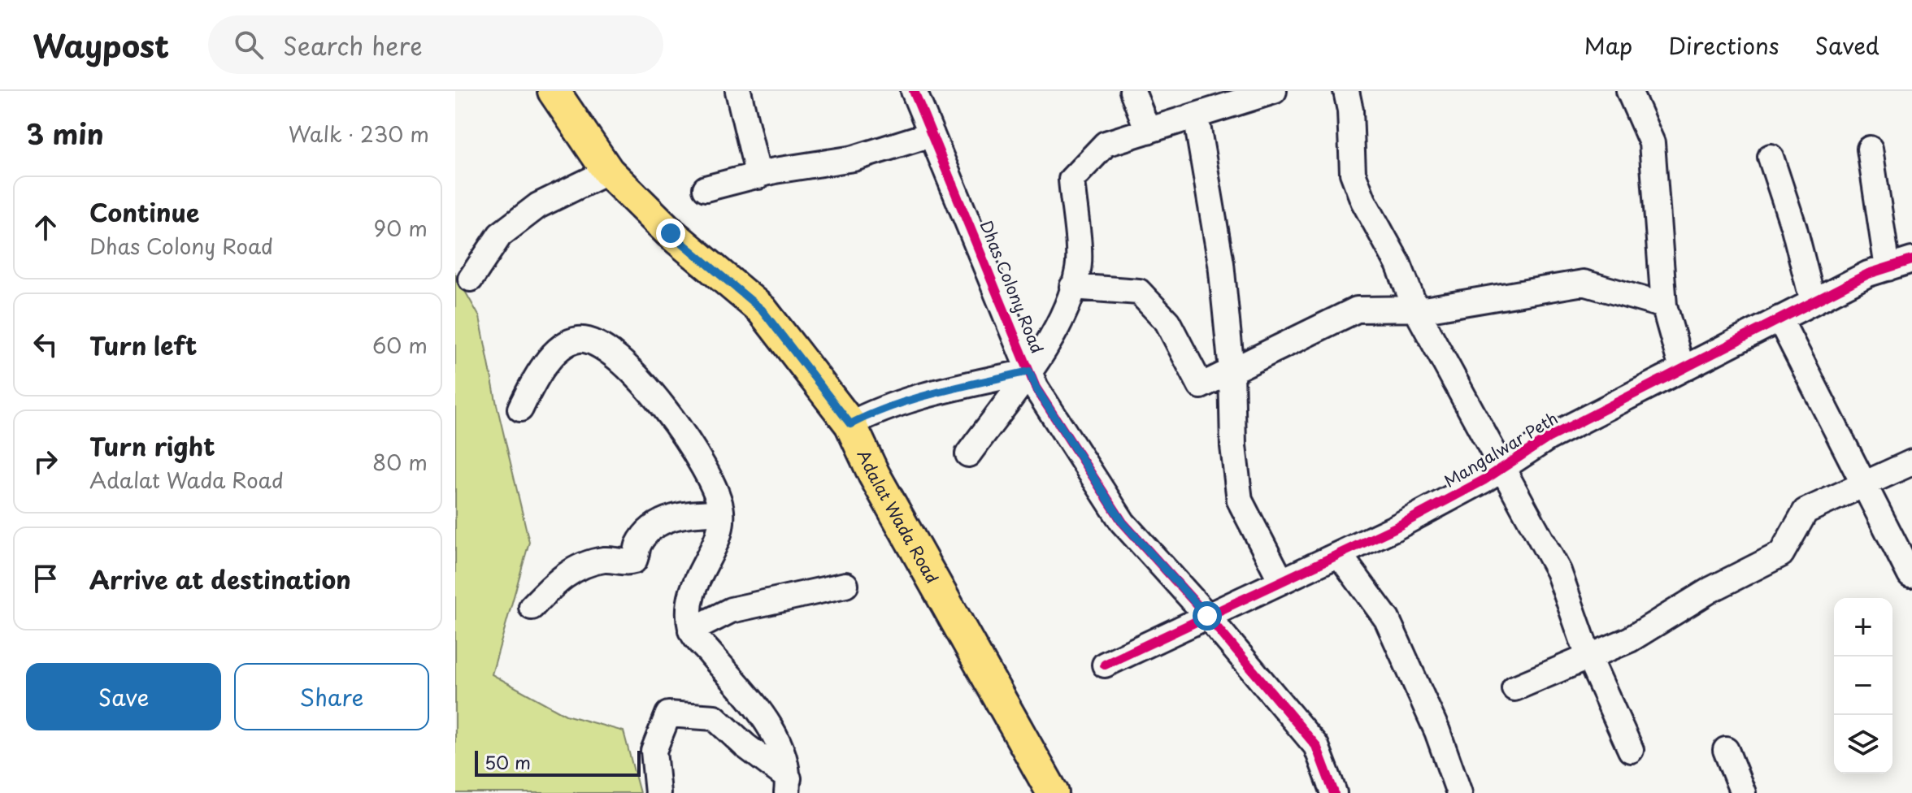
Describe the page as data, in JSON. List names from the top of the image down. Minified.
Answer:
{"streets":{"main road":["Adalat Wada Road"],"street":["Dhas Colony Road","Mangalwar Peth"]},"crossings":[["Dhas Colony Road","Mangalwar Peth"]],"scale_bar":"50 m","page":{"header":"Waypost","search":"Search here","nav":["Map","Directions","Saved"],"heading":["3 min","Walk · 230 m"],"list":[["Continue","Dhas Colony Road","90 m"],["Turn left","60 m"],["Turn right","Adalat Wada Road","80 m"],"Arrive at destination"],"map_buttons":["+","−"],"buttons":["Save","Share"],"scale":"50 m"}}
